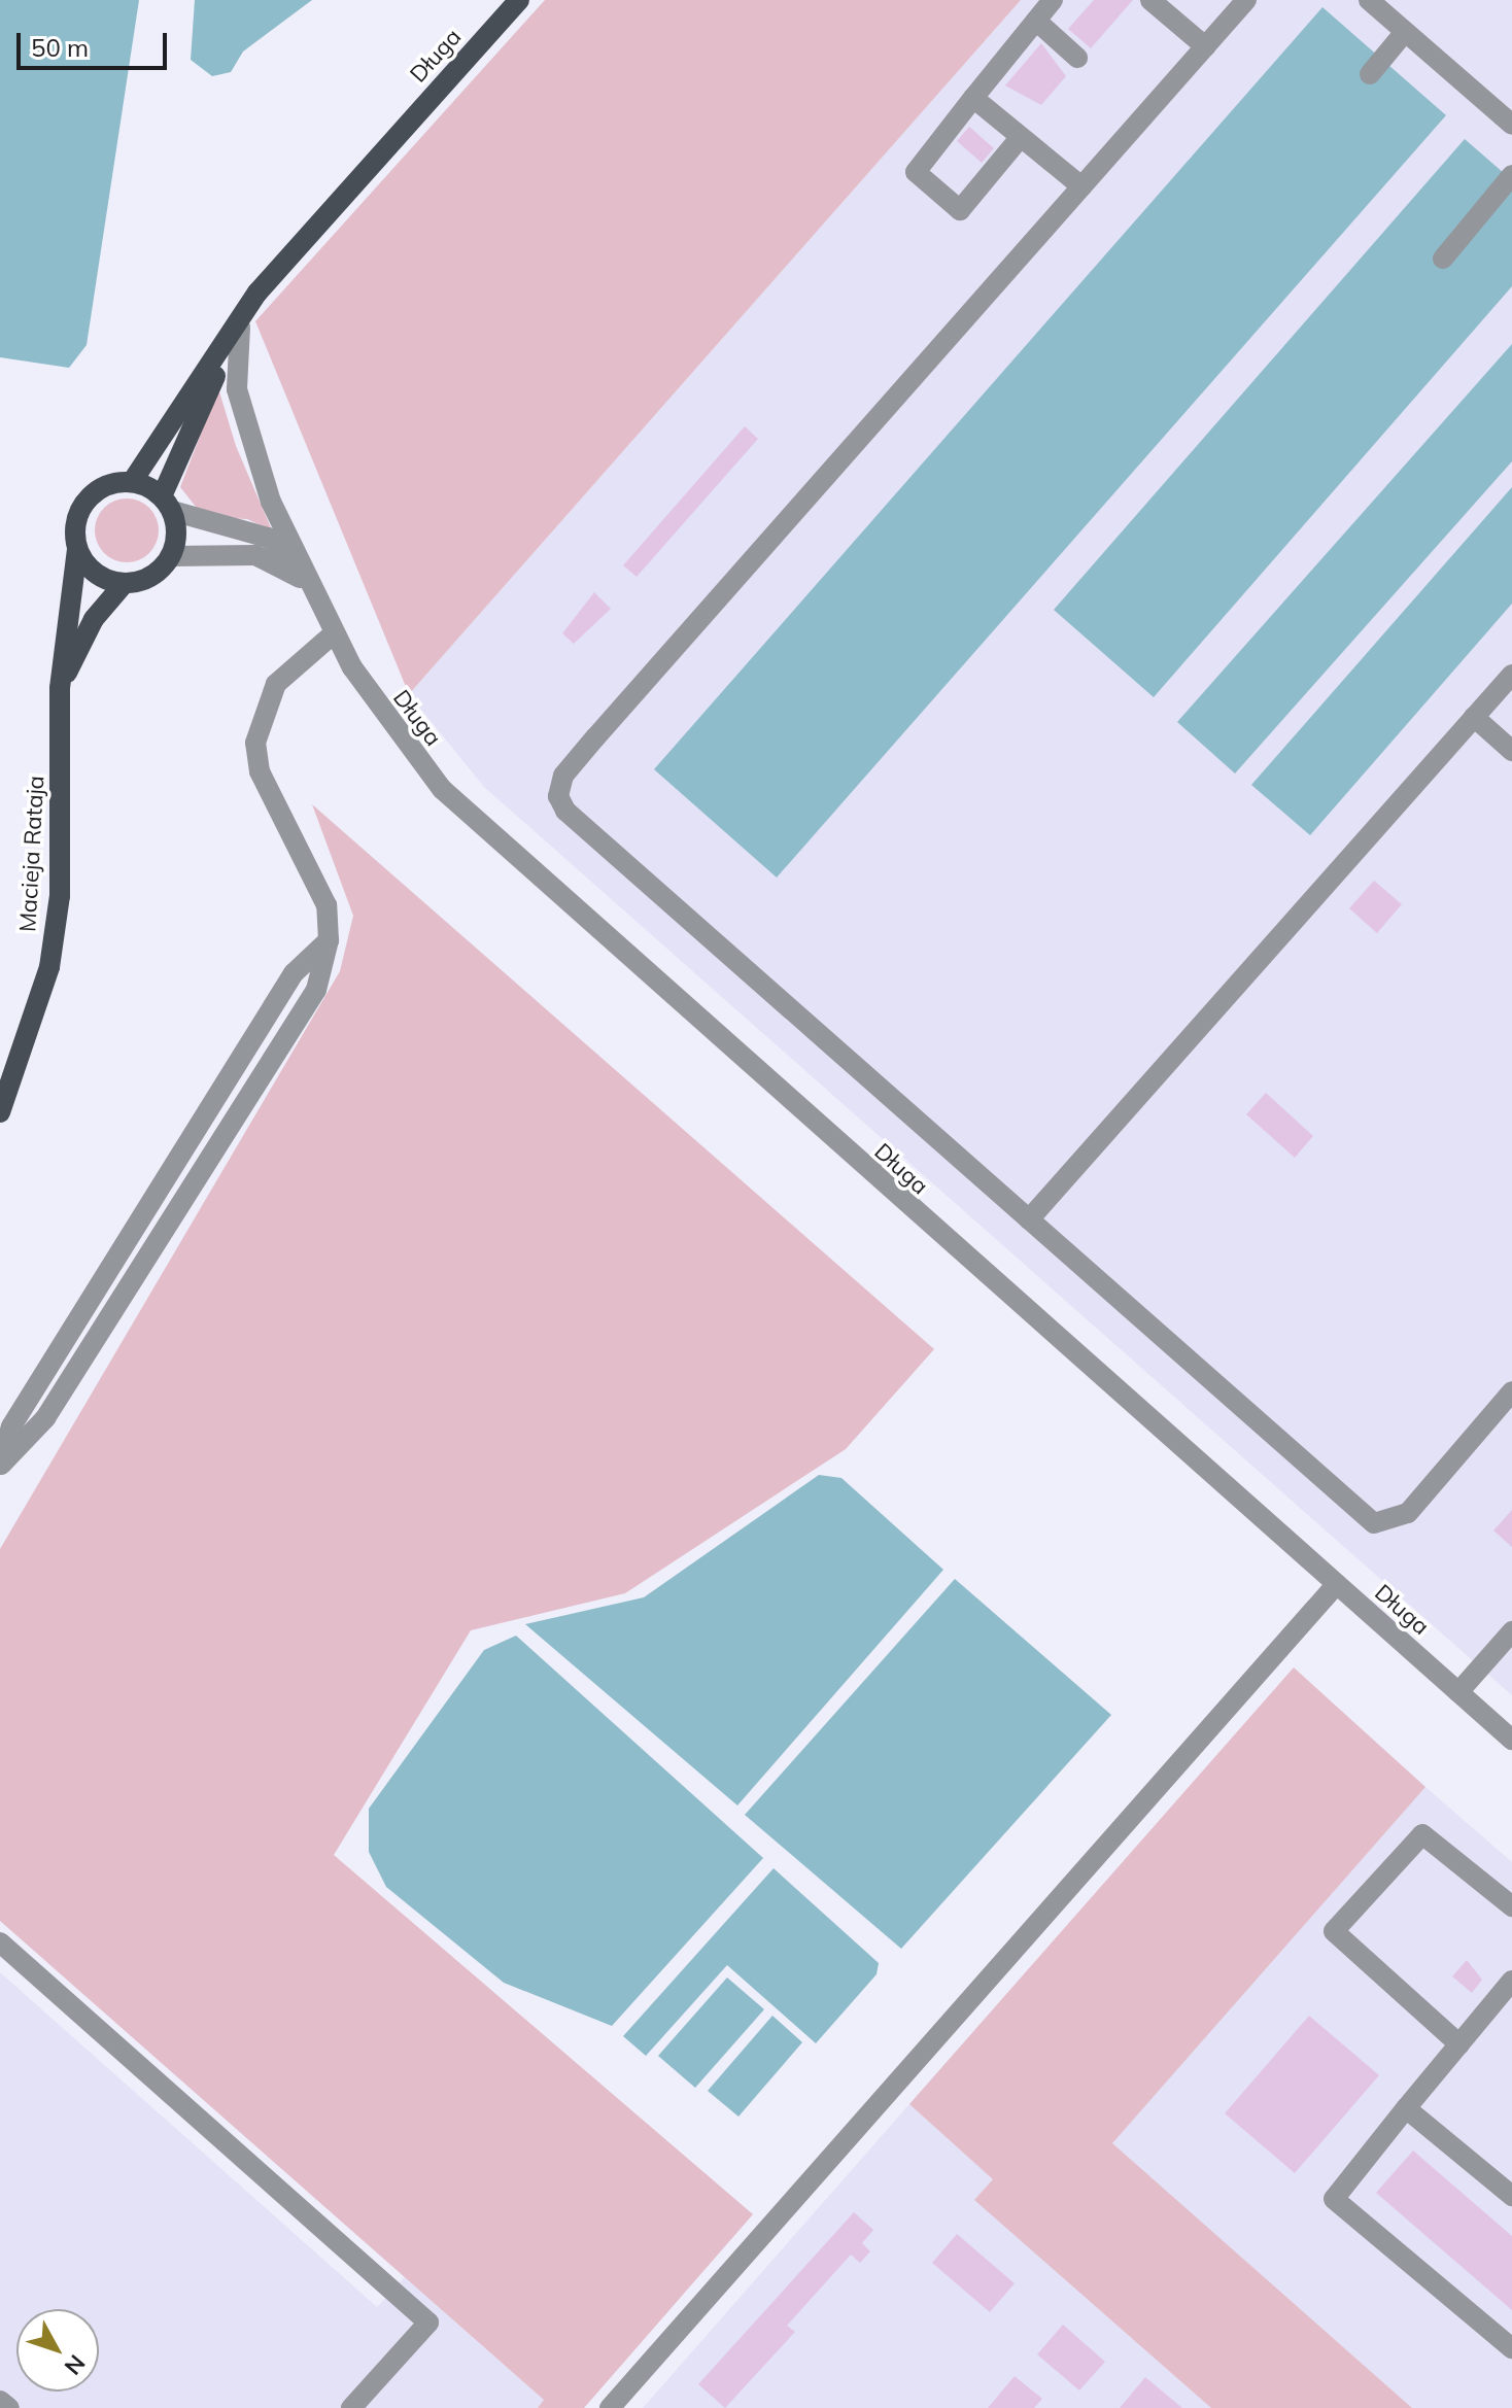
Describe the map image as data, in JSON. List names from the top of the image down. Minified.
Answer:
{"streets":{"main road":["Długa","Macieja Rataja"]},"crossings":[["Długa","Macieja Rataja"]],"scale_bar":"50 m","north":"bottom right"}
